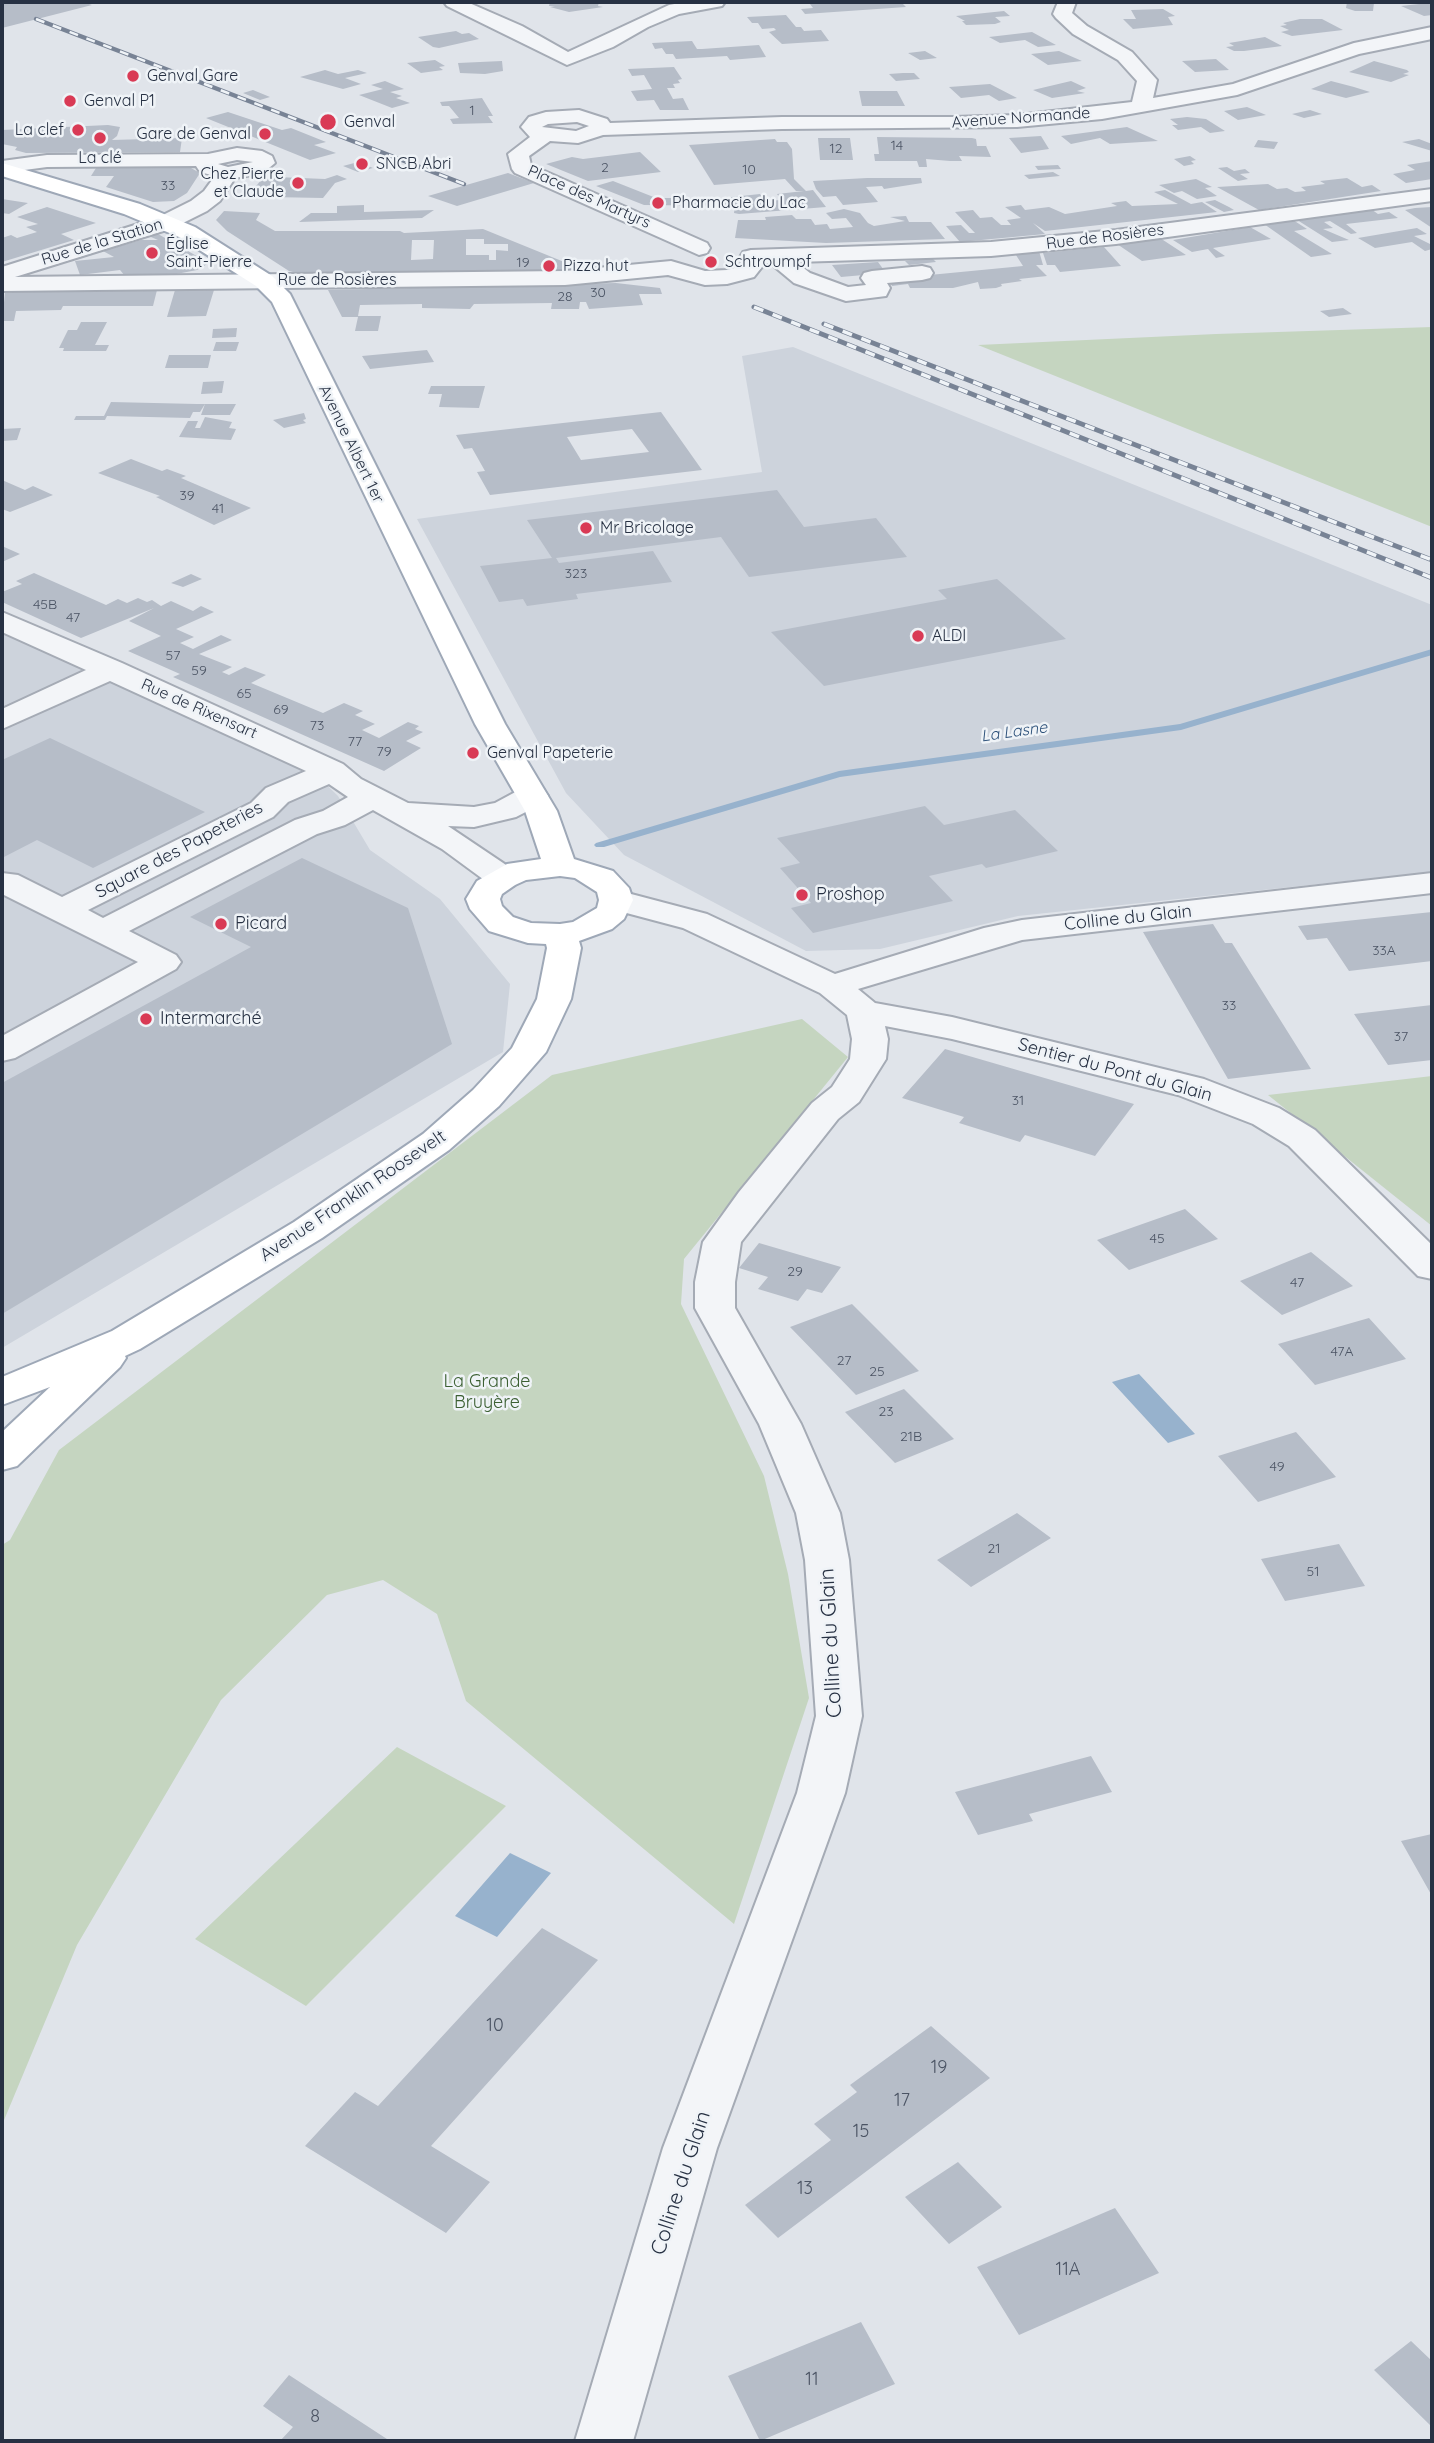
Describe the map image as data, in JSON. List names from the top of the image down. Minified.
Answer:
{"streets":{"main road":["Avenue Albert 1er","Avenue Franklin Roosevelt"],"street":["Avenue Normande","Place des Martyrs","Rue de Rosières","Rue de la Station","Rue de Rixensart","Square des Papeteries","Colline du Glain","Sentier du Pont du Glain"]},"crossings":[["Place des Martyrs","Rue de Rosières"],["Rue de Rosières","Avenue Albert 1er"],["Rue de la Station","Avenue Albert 1er"],["Avenue Albert 1er","Rue de Rixensart"],["Rue de Rixensart","Square des Papeteries"],["Colline du Glain","Sentier du Pont du Glain"]],"water":["La Lasne"],"parks":["La Grande Bruyère"],"places":["Genval Gare","Genval P1","Genval","La clef","Gare de Genval","La clé","SNCB Abri","Chez Pierre et Claude","Pharmacie du Lac","Église Saint-Pierre","Schtroumpf","Pizza hut","Mr Bricolage","ALDI","Genval Papeterie","Proshop","Picard","Intermarché"],"house_numbers":["1","14","12","2","10","33","19","30","28","39","41","323","45B","47","57","59","65","69","73","77","79","33A","33","37","31","45","29","47","47A","27","25","23","21B","49","21","51","10","19","17","15","13","11A","11","8"]}
